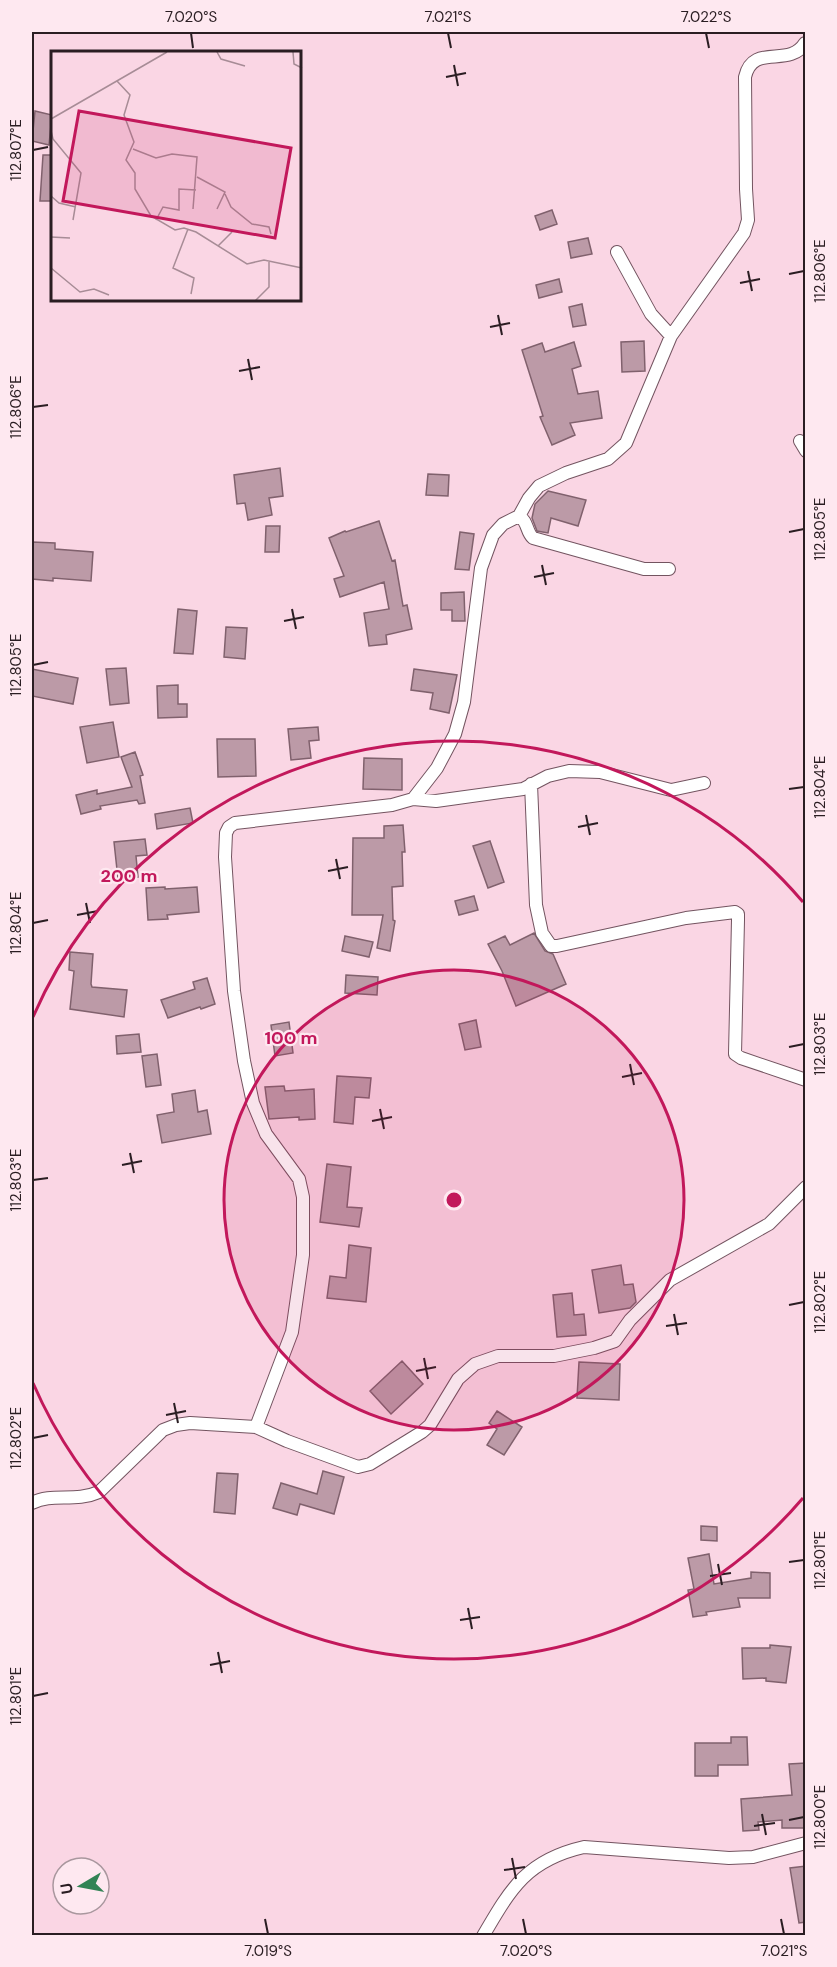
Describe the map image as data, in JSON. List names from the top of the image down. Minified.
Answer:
{"north":"left","coordinates":["7.020°S","7.021°S","7.022°S","112.807°E","112.806°E","112.805°E","112.804°E","112.803°E","112.802°E","112.801°E","112.800°E","7.019°S"],"rings":["200 m","100 m"]}
